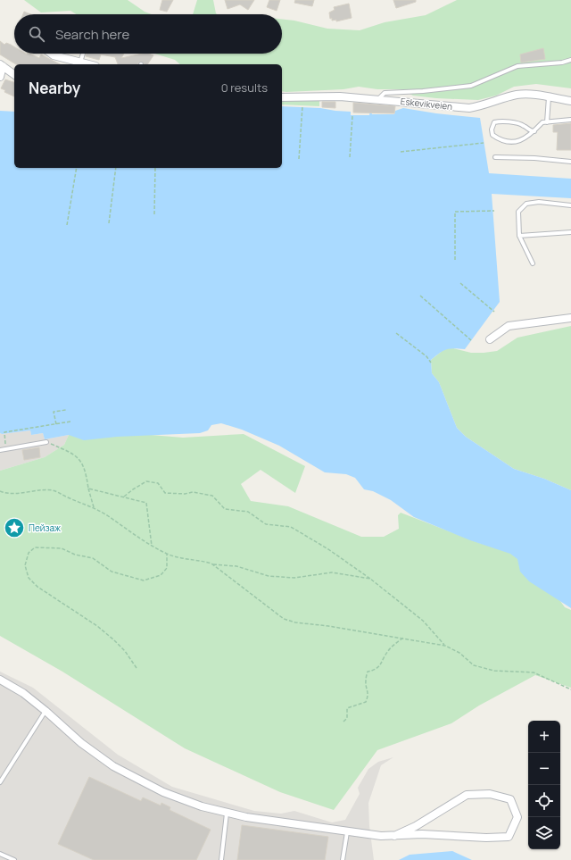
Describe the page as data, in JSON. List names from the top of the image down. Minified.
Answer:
{"streets":{"street":["Eskevikveien"]},"places":{"place":["Пейзаж"]},"page":{"search":"Search here","heading":["Nearby","0 results"],"map_buttons":["+","−"]}}
